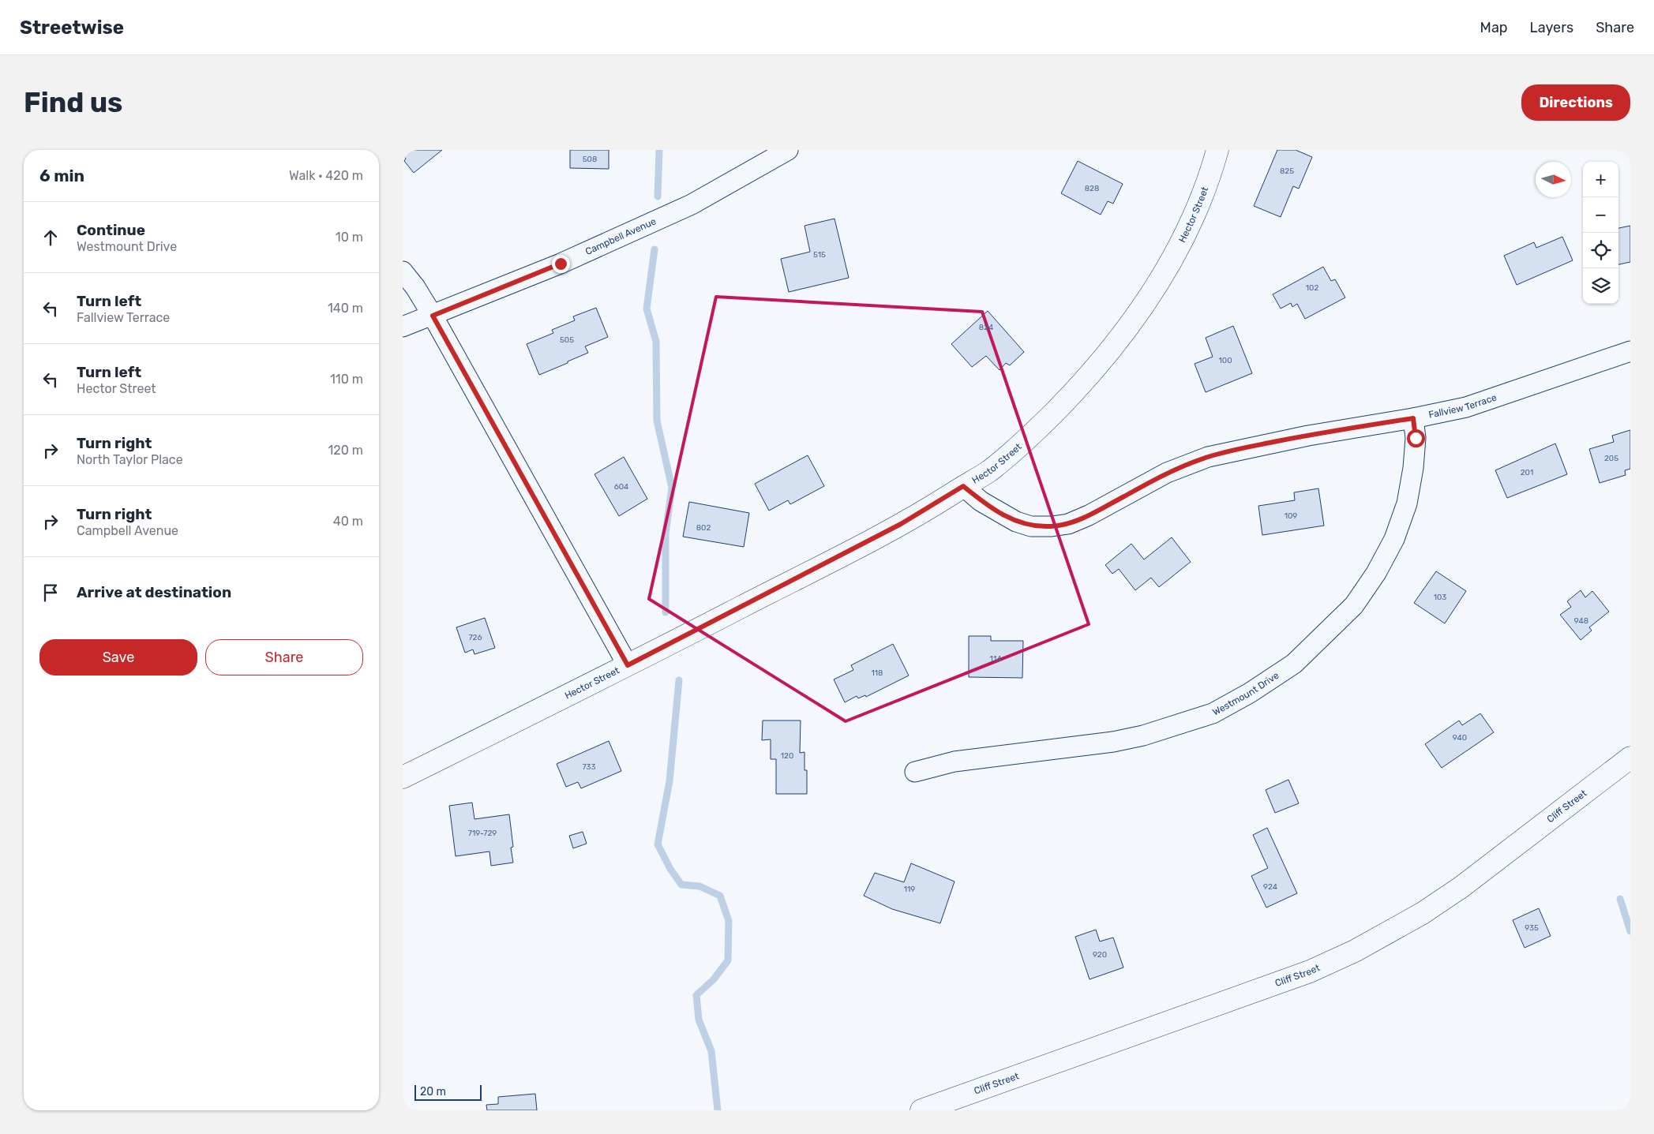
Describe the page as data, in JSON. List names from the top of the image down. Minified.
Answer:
{"streets":{"main road":["Hector Street","Cliff Street"],"street":["Campbell Avenue","Fallview Terrace","Westmount Drive"]},"crossings":[["Hector Street","Fallview Terrace"],["Fallview Terrace","Westmount Drive"]],"house_numbers":["508","825","828","515","102","824","505","100","205","201","604","109","802","103","948","726","114","118","940","120","733","719-729","924","119","935","920"],"scale_bar":"20 m","north":"right","page":{"header":"Streetwise","nav":["Map","Layers","Share"],"buttons":["Directions",["Save","Share"]],"title":"Find us","heading":["6 min","Walk · 420 m"],"map_buttons":["+","−"],"list":[["Continue","Westmount Drive","10 m"],["Turn left","Fallview Terrace","140 m"],["Turn left","Hector Street","110 m"],["Turn right","North Taylor Place","120 m"],["Turn right","Campbell Avenue","40 m"],"Arrive at destination"],"scale":"20 m"}}
